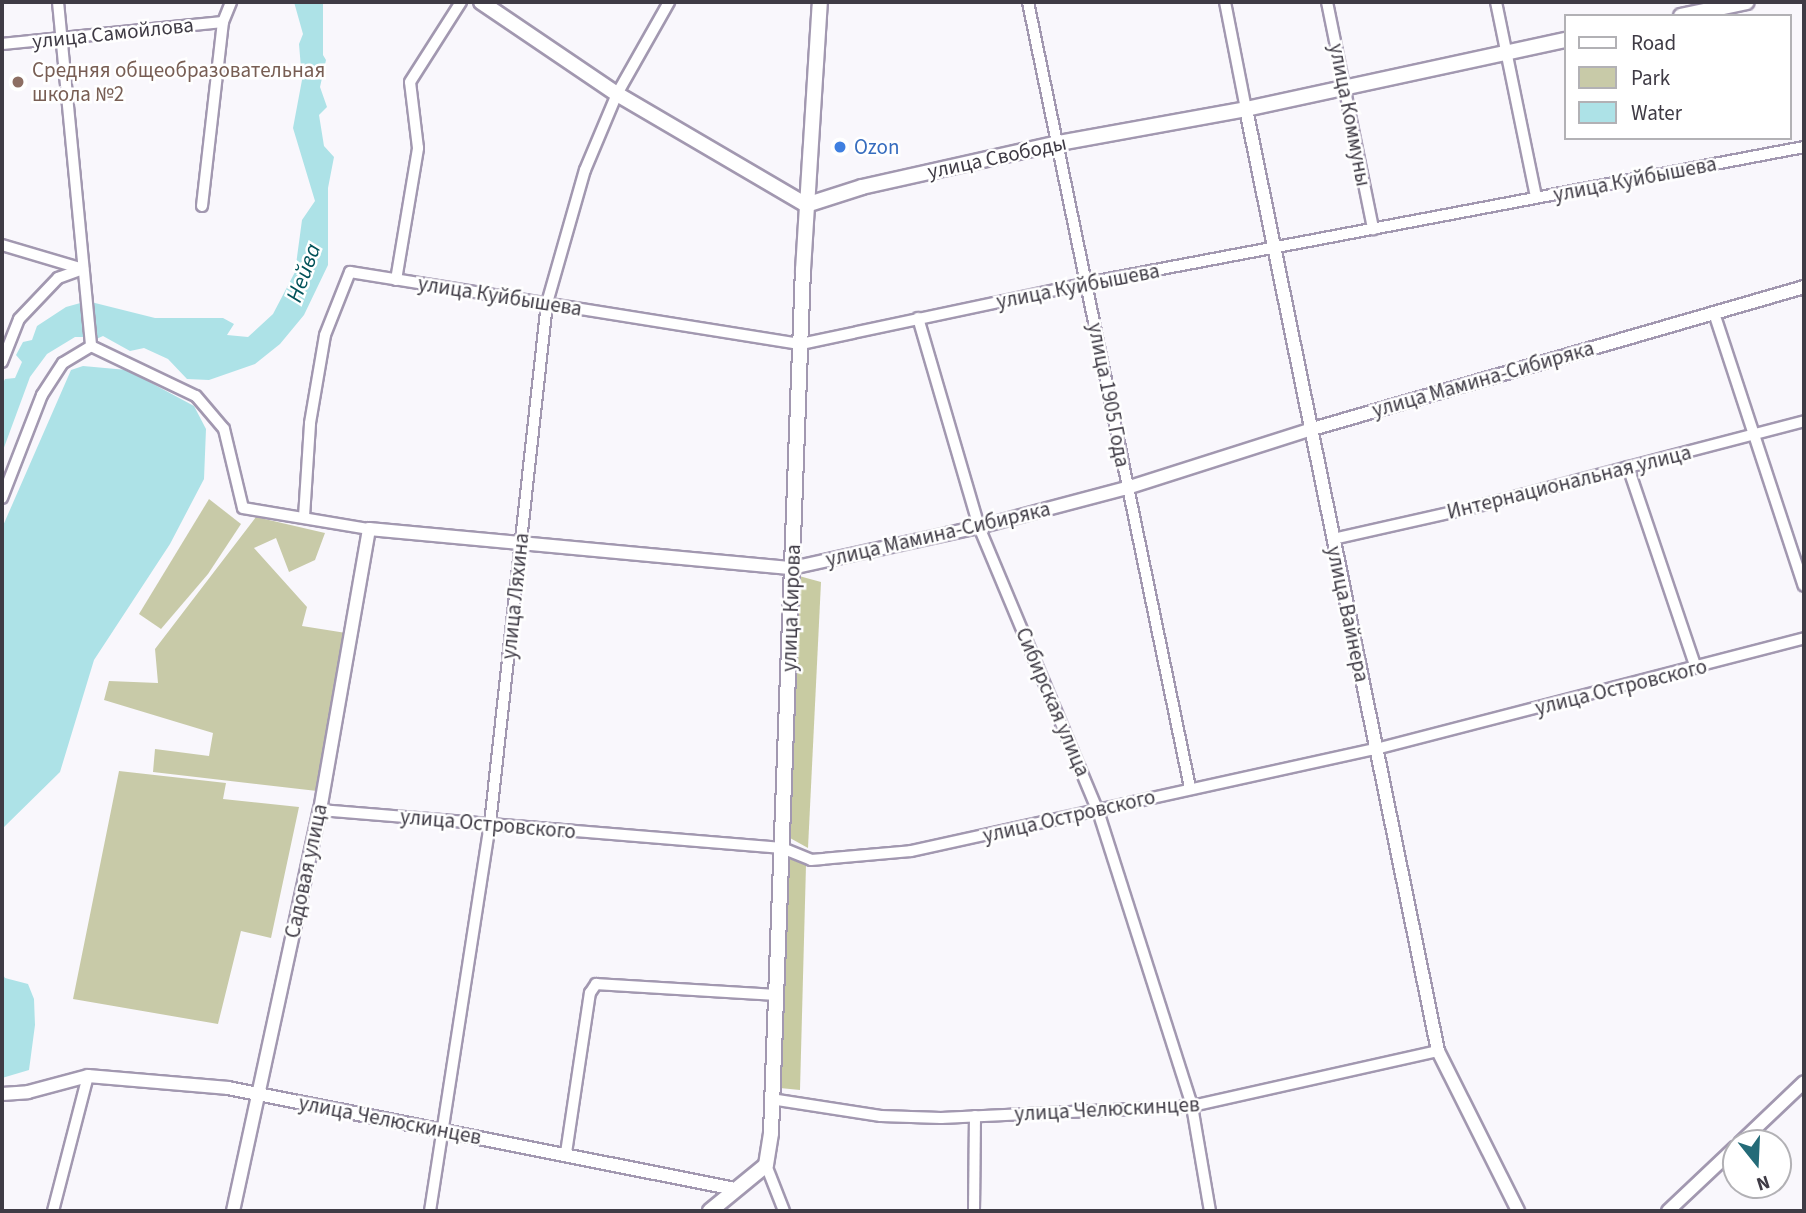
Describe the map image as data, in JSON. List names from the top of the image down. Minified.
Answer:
{"streets":{"main road":["улица Свободы","улица Кирова"],"street":["улица Самойлова","улица Коммуны","улица Куйбышева","улица Мамина-Сибиряка","улица 1905 Года","Интернациональная улица","улица Ляхина","улица Вайнера","улица Островского","Сибирская улица","Садовая улица","улица Челюскинцев"]},"crossings":[["улица Коммуны","улица Свободы"],["улица Коммуны","улица Куйбышева"],["улица Свободы","улица 1905 Года"],["улица Свободы","улица Кирова"],["улица Свободы","улица Вайнера"],["улица Куйбышева","улица Мамина-Сибиряка"],["улица Куйбышева","улица 1905 Года"],["улица Куйбышева","улица Ляхина"],["улица Куйбышева","улица Кирова"],["улица Куйбышева","улица Вайнера"],["улица Куйбышева","Сибирская улица"],["улица Мамина-Сибиряка","улица 1905 Года"],["улица Мамина-Сибиряка","улица Ляхина"],["улица Мамина-Сибиряка","улица Кирова"],["улица Мамина-Сибиряка","улица Вайнера"],["улица Мамина-Сибиряка","Сибирская улица"],["улица Мамина-Сибиряка","Садовая улица"],["улица 1905 Года","улица Островского"],["Интернациональная улица","улица Вайнера"],["улица Ляхина","улица Островского"],["улица Ляхина","улица Челюскинцев"],["улица Кирова","улица Островского"],["улица Кирова","улица Челюскинцев"],["улица Вайнера","улица Островского"],["улица Вайнера","улица Челюскинцев"],["улица Островского","Сибирская улица"],["улица Островского","Садовая улица"],["Сибирская улица","улица Челюскинцев"],["Садовая улица","улица Челюскинцев"]],"water":["Нейва"],"places":["Средняя общеобразовательная школа №2","Ozon"],"legend":["Road","Park","Water"],"north":"bottom"}
